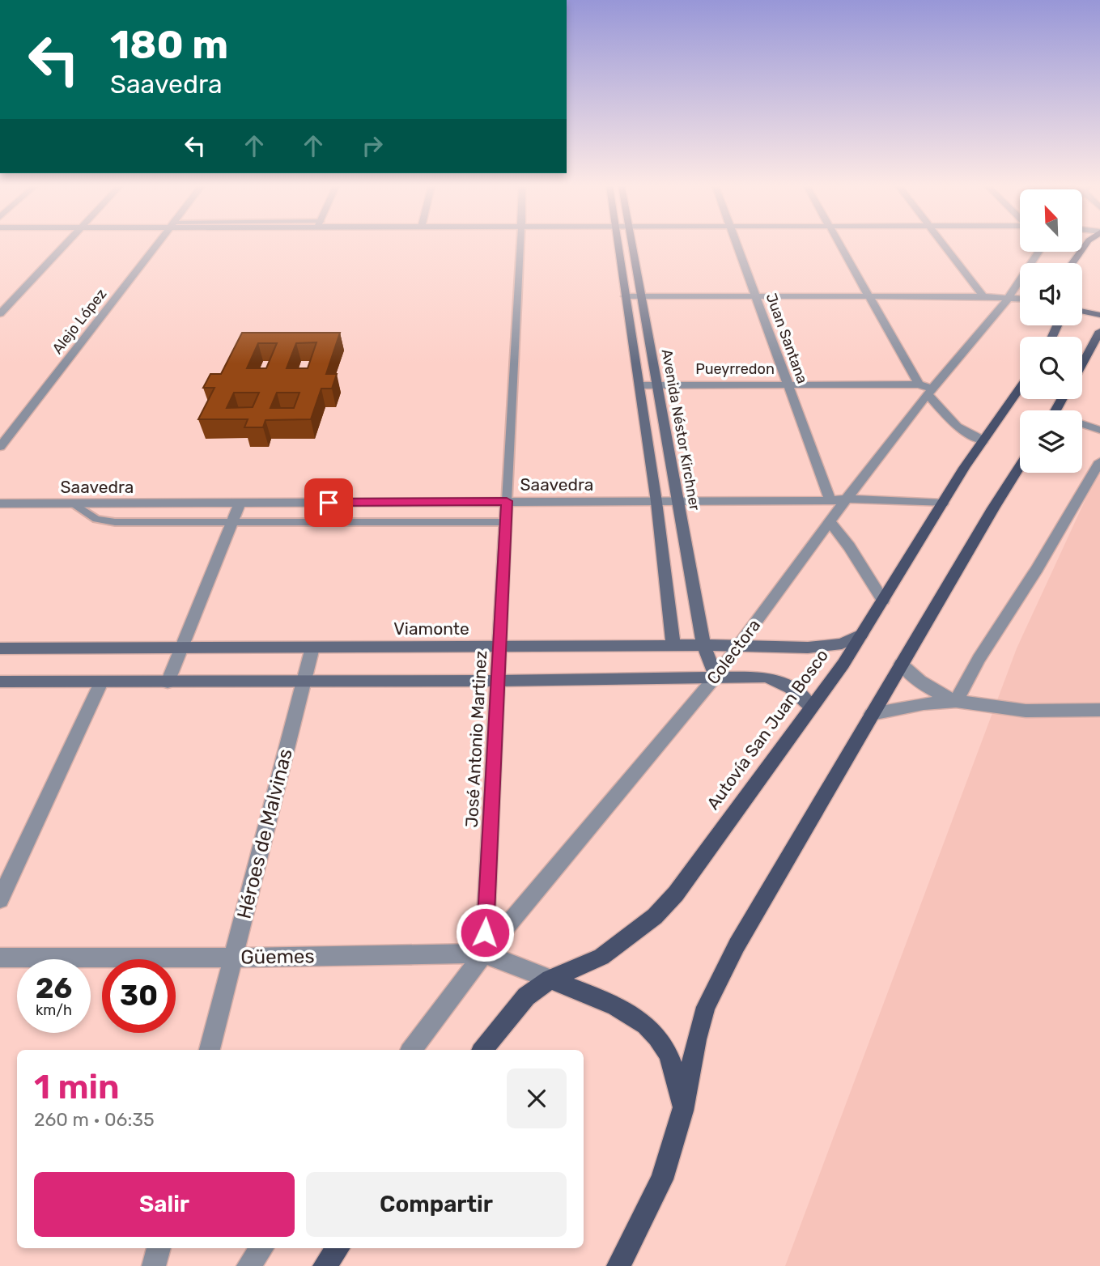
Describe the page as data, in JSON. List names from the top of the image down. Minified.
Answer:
{"streets":{"main road":["Autovía San Juan Bosco"],"street":["Alejo López","Juan Santana","Pueyrredon","Avenida Néstor Kirchner","Saavedra","Viamonte","Colectora","José Antonio Martinez","Héroes de Malvinas","Güemes"]},"crossings":[["Juan Santana","Pueyrredon"],["Juan Santana","Saavedra"],["Pueyrredon","Avenida Néstor Kirchner"],["Pueyrredon","Colectora"],["Avenida Néstor Kirchner","Saavedra"],["Avenida Néstor Kirchner","Viamonte"],["Avenida Néstor Kirchner","Colectora"],["Saavedra","Colectora"],["Saavedra","Autovía San Juan Bosco"],["Saavedra","José Antonio Martinez"],["Viamonte","Colectora"],["Viamonte","Autovía San Juan Bosco"],["Viamonte","José Antonio Martinez"],["Viamonte","Héroes de Malvinas"],["Colectora","José Antonio Martinez"],["Colectora","Güemes"],["Autovía San Juan Bosco","Güemes"],["José Antonio Martinez","Güemes"],["Héroes de Malvinas","Güemes"]],"north":"top left","page":{"turn":["180 m","Saavedra"],"speed":"26 km/h","limit":"30","heading":["1 min","260 m · 06:35"],"buttons":["Salir","Compartir"]}}
